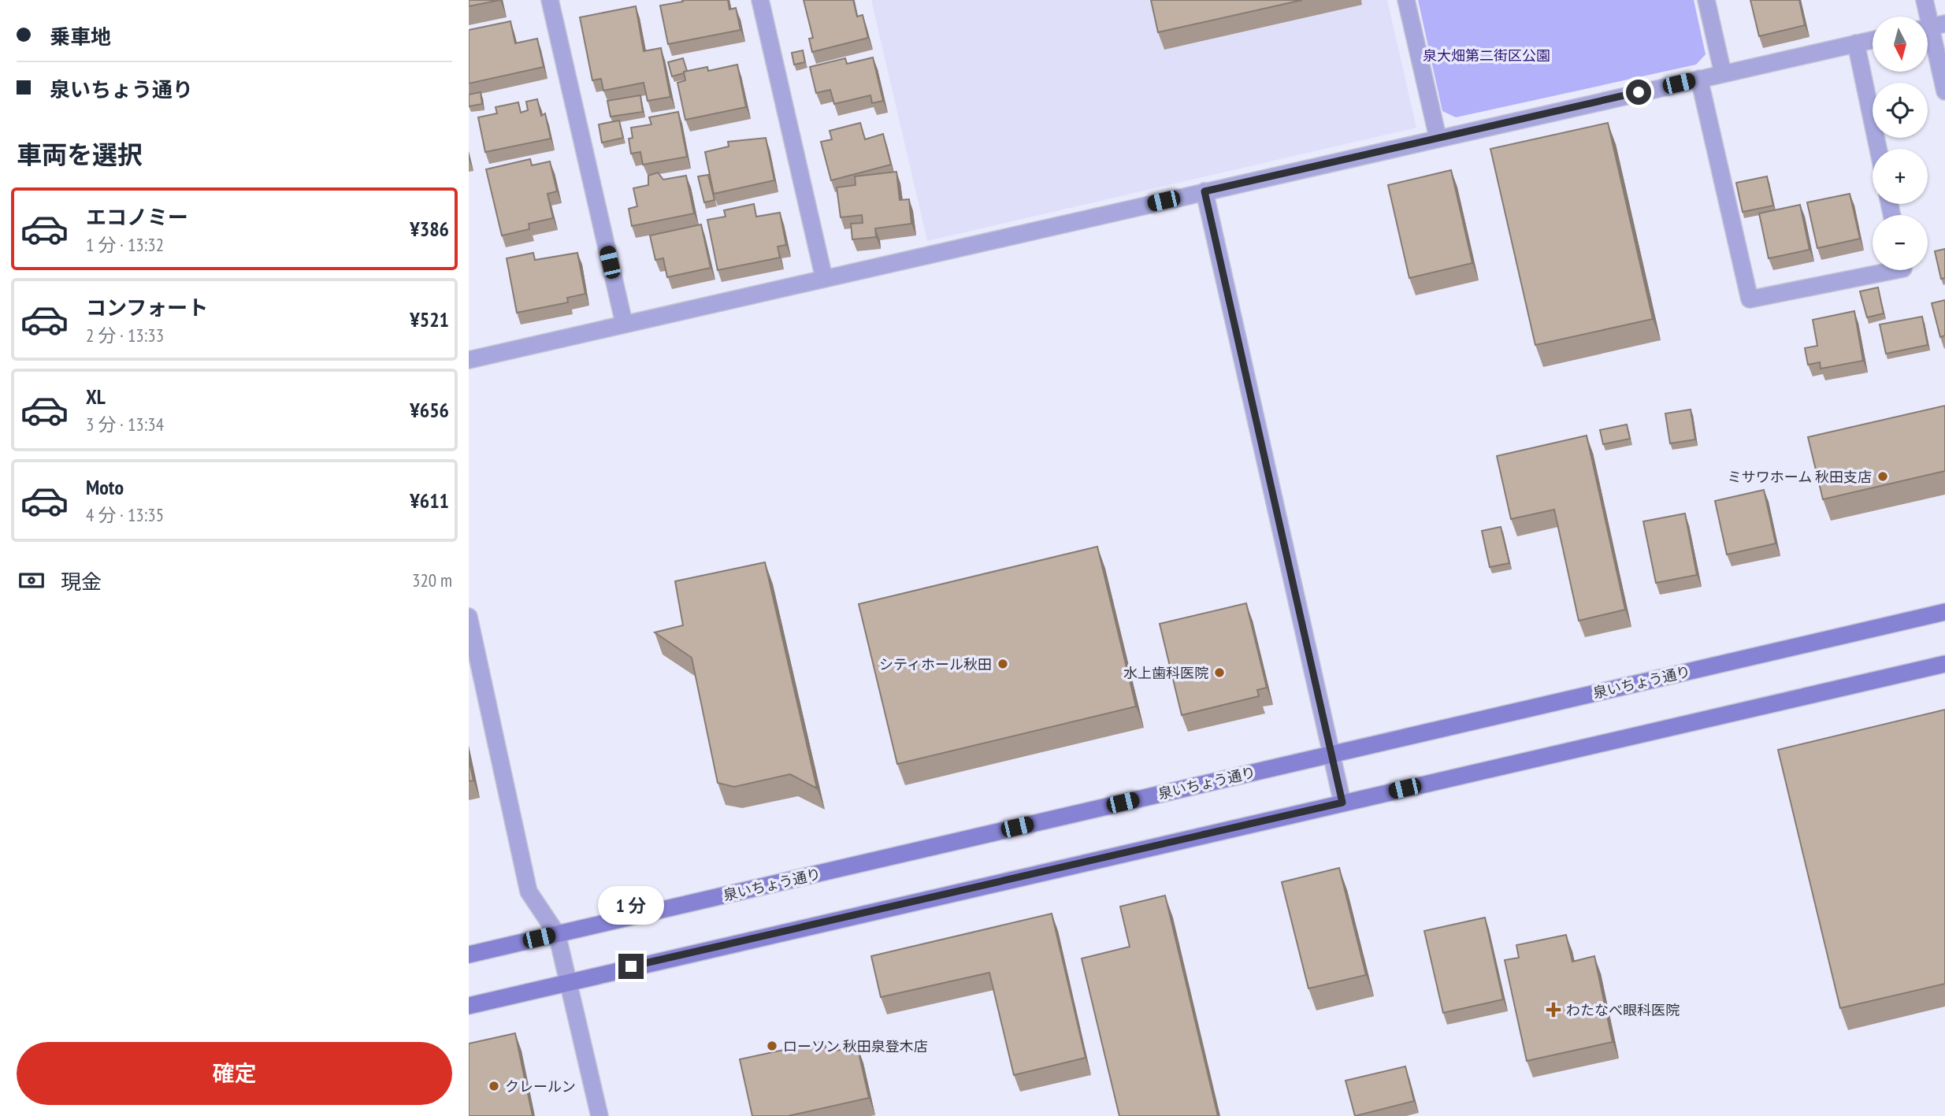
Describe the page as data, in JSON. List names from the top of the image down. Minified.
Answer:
{"streets":{"main road":["泉いちょう通り"]},"parks":["泉大畑第二街区公園"],"places":{"other":["ミサワホーム 秋田支店","シティホール秋田","水上歯科医院","ローソン 秋田泉登木店","クレールン"],"health":["わたなべ眼科医院"]},"north":"bottom","page":{"banner":["乗車地","泉いちょう通り"],"map_buttons":["+","−"],"heading":"車両を選択","list":[{"name":"エコノミー","note":"1 分 · 13:32","value":"¥386"},{"name":"コンフォート","note":"2 分 · 13:33","value":"¥521"},{"name":"XL","note":"3 分 · 13:34","value":"¥656"},{"name":"Moto","note":"4 分 · 13:35","value":"¥611"}],"pay":["現金","320 m"],"bubble":"1 分","buttons":"確定"}}
